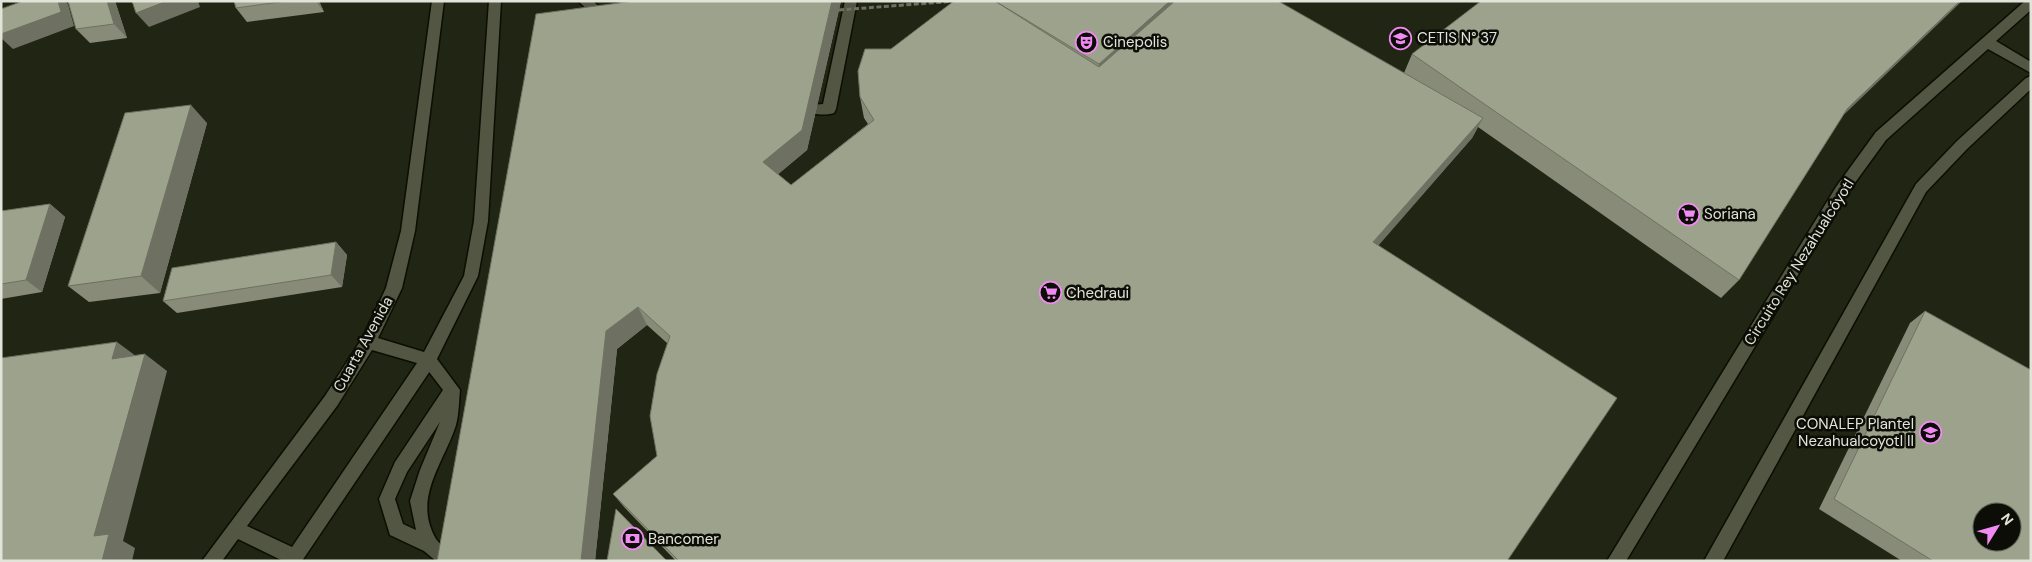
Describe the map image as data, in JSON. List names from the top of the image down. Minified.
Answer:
{"streets":{"street":["Circuito Rey Nezahualcóyotl","Cuarta Avenida"]},"places":{"school or university":["CETIS N° 37","CONALEP Plantel Nezahualcoyotl II"],"theatre":["Cinepolis"],"supermarket":["Soriana","Chedraui"],"bank":["Bancomer"]},"north":"top right"}
